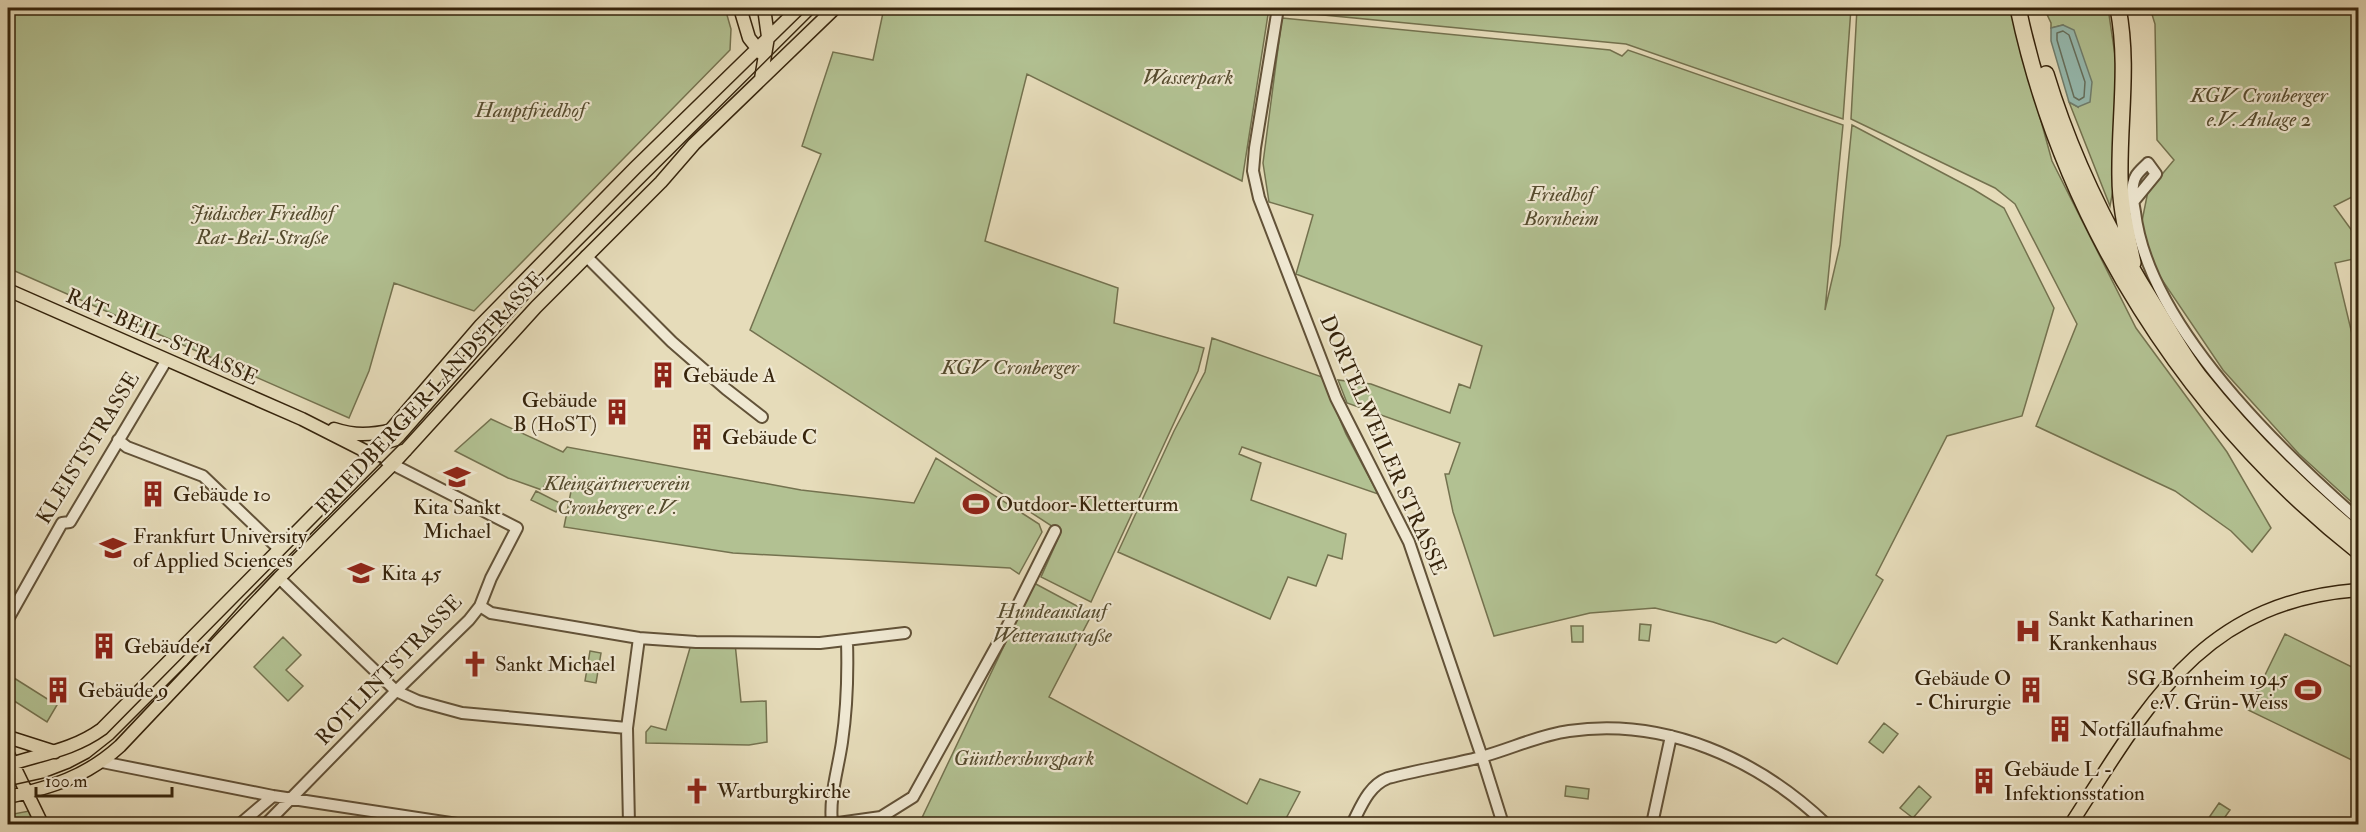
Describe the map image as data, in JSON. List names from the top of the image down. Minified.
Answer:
{"streets":{"main road":["RAT-BEIL-STRASSE","FRIEDBERGER LANDSTRASSE"],"street":["DORTELWEILER STRASSE","KLEISTSTRASSE","ROTLINTSTRASSE"]},"crossings":[["RAT-BEIL-STRASSE","FRIEDBERGER LANDSTRASSE"],["RAT-BEIL-STRASSE","KLEISTSTRASSE"],["FRIEDBERGER LANDSTRASSE","ROTLINTSTRASSE"]],"parks":["Wasserpark","KGV Cronberger e.V. Anlage 2","Hauptfriedhof","Friedhof Bornheim","Jüdischer Friedhof Rat-Beil-Straße","KGV Cronberger","Kleingärtnerverein Cronberger e.V.","Hundeauslauf Wetteraustraße","Günthersburgpark"],"places":{"building":["Gebäude A","Gebäude B (HoST)","Gebäude C","Gebäude 10","Gebäude 1","Gebäude 9","Gebäude O - Chirurgie","Notfallaufnahme","Gebäude L - Infektionsstation"],"school or university":["Kita Sankt Michael","Frankfurt University of Applied Sciences","Kita 45"],"sports":["Outdoor-Kletterturm","SG Bornheim 1945 e.V. Grün-Weiss"],"hospital":["Sankt Katharinen Krankenhaus"],"church":["Sankt Michael","Wartburgkirche"]},"scale_bar":"100 m"}
